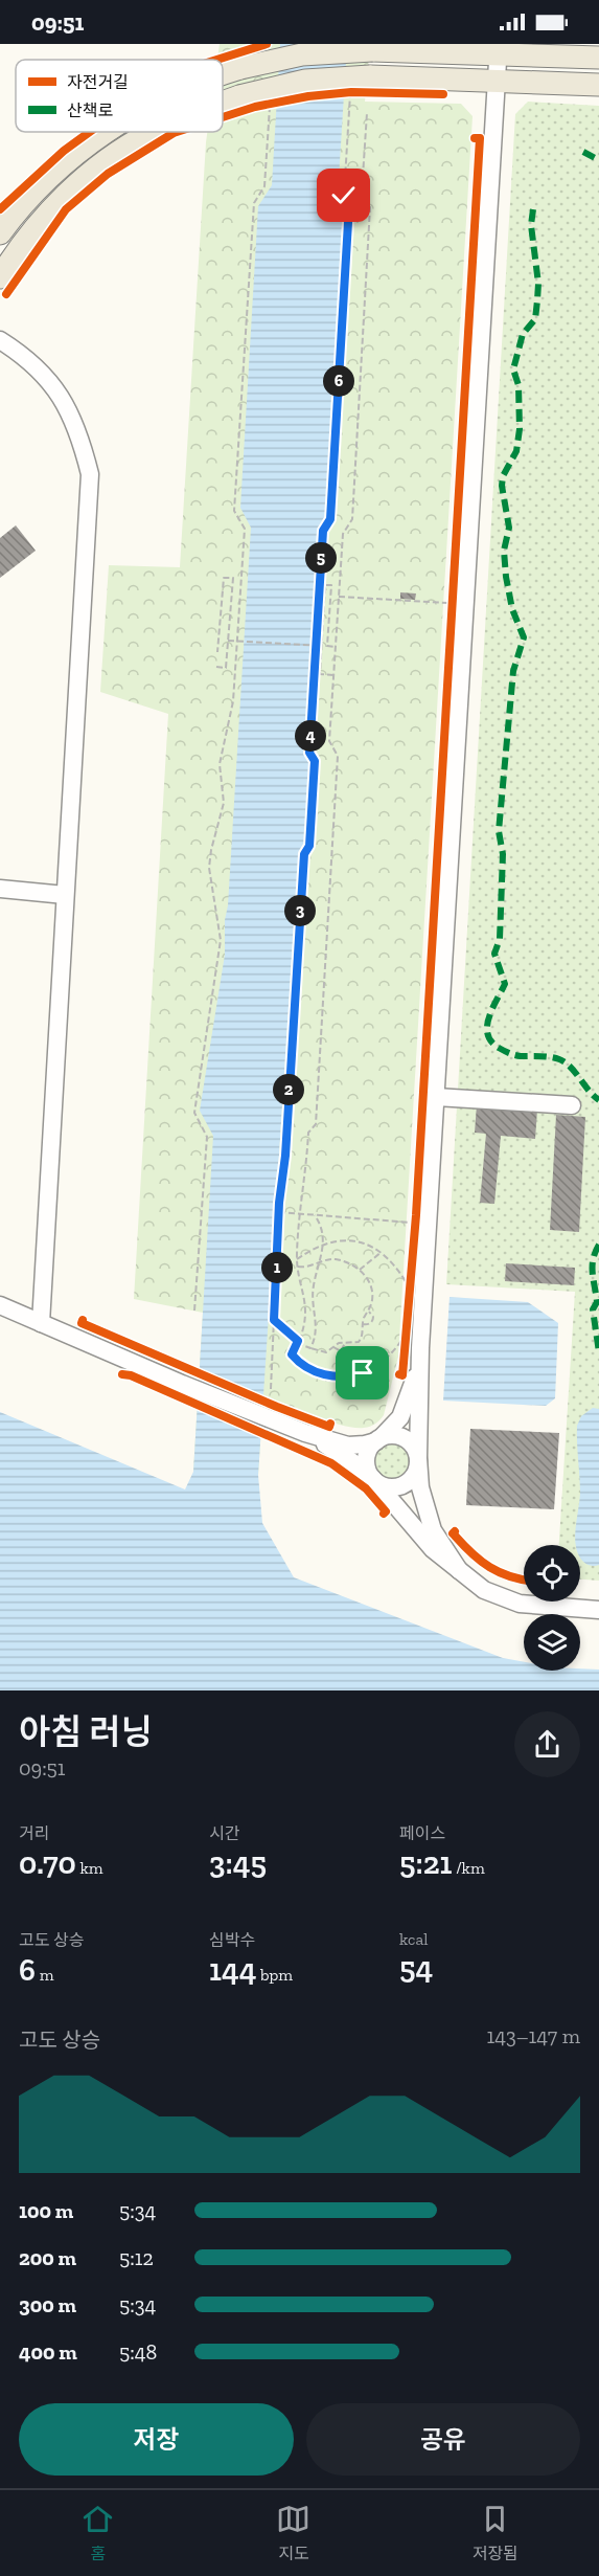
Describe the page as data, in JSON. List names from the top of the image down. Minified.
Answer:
{"legend":["자전거길","산책로"],"page":{"status":"09:51","pins":["6","5","4","3","2","1"],"heading":["아침 러닝","09:51"],"stats":[["거리","0.70 km"],["시간","3:45"],["페이스","5:21 /km"],["고도 상승","6 m"],["심박수","144 bpm"],["kcal","54"]],"chart":["고도 상승","143–147 m"],"list":[{"name":"100 m","note":"5:34"},{"name":"200 m","note":"5:12"},{"name":"300 m","note":"5:34"},{"name":"400 m","note":"5:48"}],"buttons":["저장","공유"],"tabs":["홈","지도","저장됨"]}}
